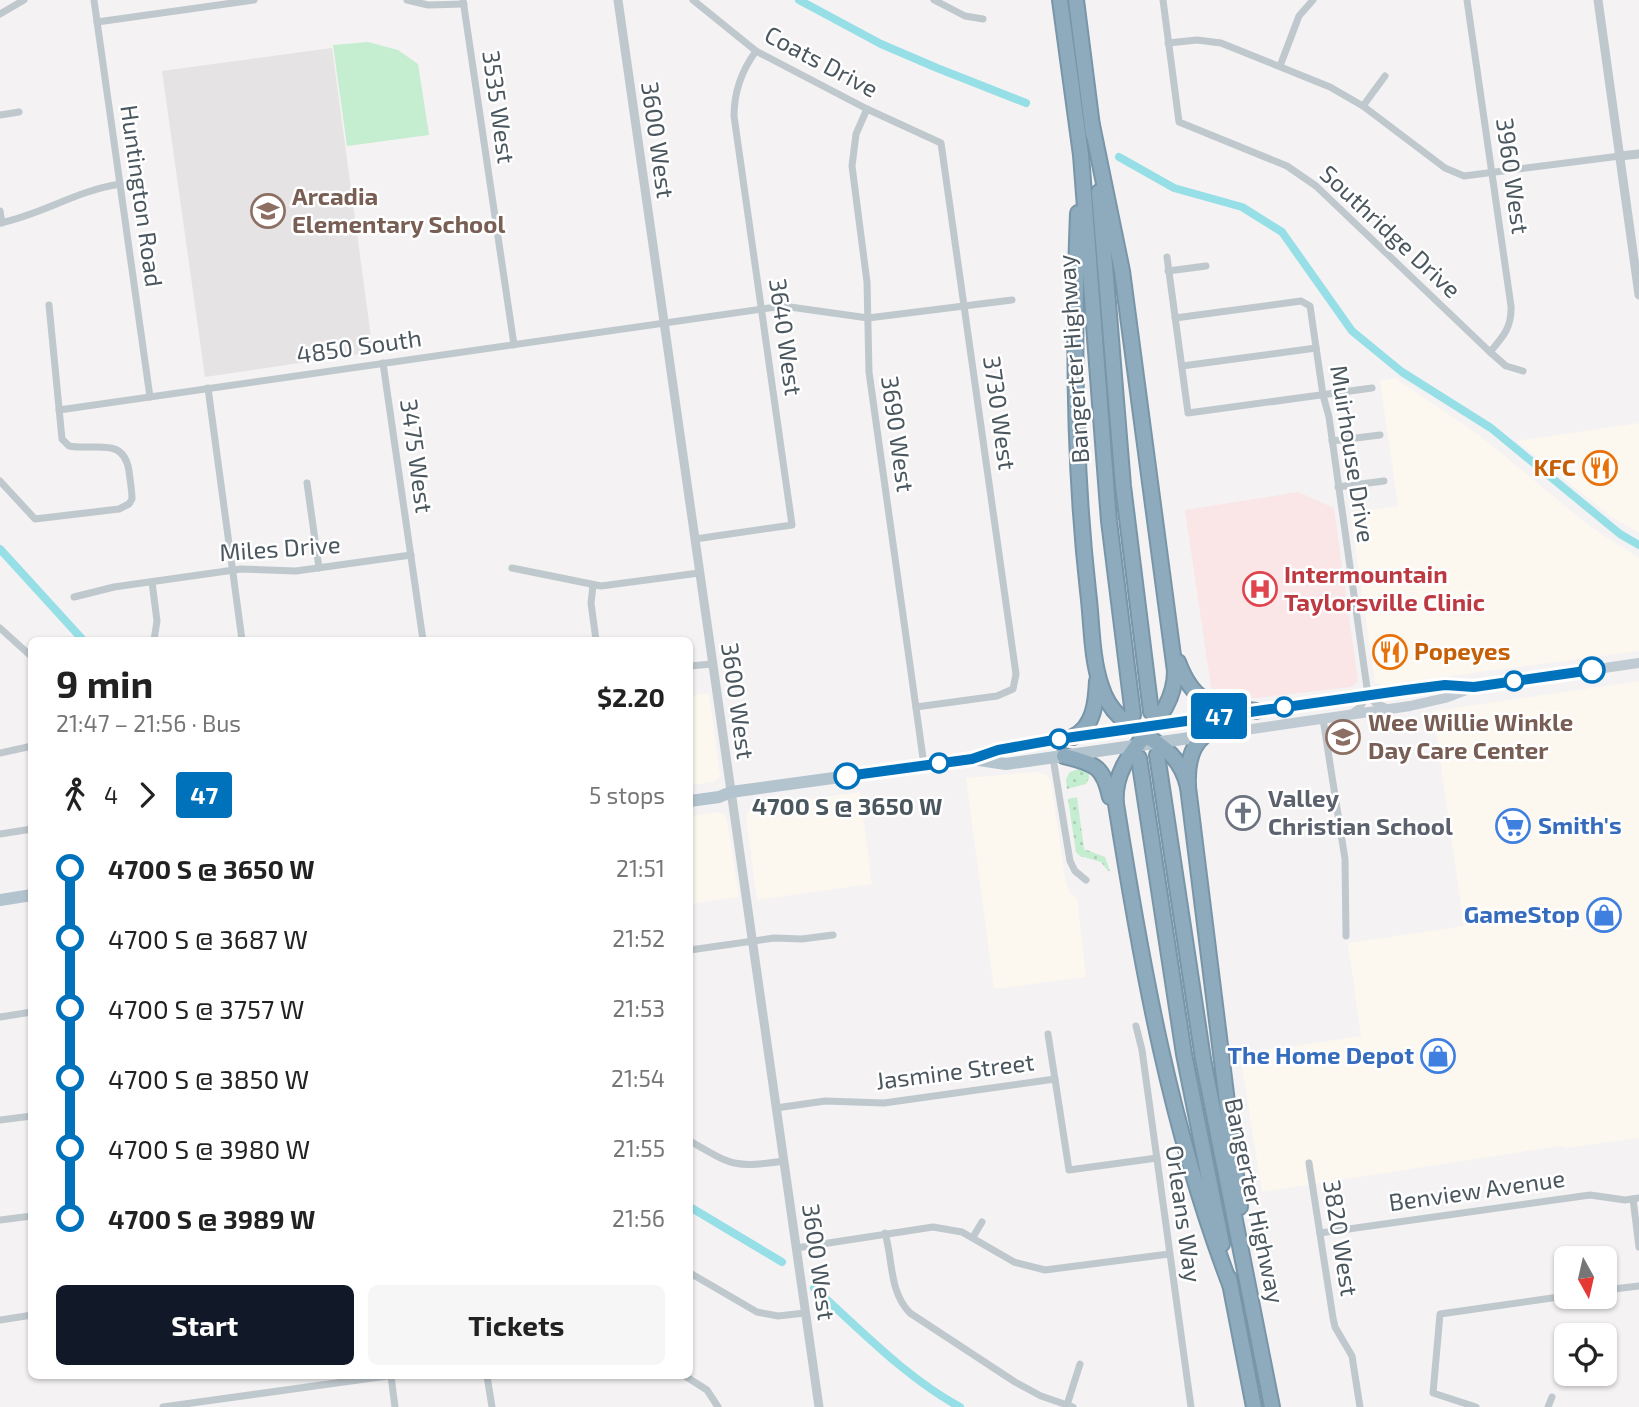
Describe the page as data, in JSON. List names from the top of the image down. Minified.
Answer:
{"streets":{"highway":["Bangerter Highway"],"street":["Coats Drive","3535 West","3600 West","3960 West","Huntington Road","Southridge Drive","3640 West","4850 South","3730 West","3690 West","Muirhouse Drive","3475 West","Miles Drive","Jasmine Street","Benview Avenue","Orleans Way","3820 West"]},"crossings":[["Coats Drive","3640 West"],["Coats Drive","3730 West"],["Coats Drive","3690 West"],["3535 West","4850 South"],["3600 West","3640 West"],["3600 West","4850 South"],["3600 West","Jasmine Street"],["3960 West","Southridge Drive"],["Huntington Road","4850 South"],["3640 West","4850 South"],["4850 South","3730 West"],["4850 South","3690 West"],["4850 South","3475 West"],["3730 West","3690 West"],["3475 West","Miles Drive"],["Benview Avenue","3820 West"]],"places":{"school or university":["Arcadia Elementary School","Wee Willie Winkle Day Care Center"],"restaurant":["KFC","Popeyes"],"hospital":["Intermountain Taylorsville Clinic"],"other":["4700 S @ 3650 W"],"church":["Valley Christian School"],"supermarket":["Smith's"],"shop":["GameStop","The Home Depot"]},"lines":["bus line 47"],"north":"bottom","page":{"on_map":"47","heading":["9 min","21:47 – 21:56 · Bus","$2.20"],"legs":["4","47","5 stops"],"list":[{"name":"4700 S @ 3650 W","value":"21:51"},{"name":"4700 S @ 3687 W","value":"21:52"},{"name":"4700 S @ 3757 W","value":"21:53"},{"name":"4700 S @ 3850 W","value":"21:54"},{"name":"4700 S @ 3980 W","value":"21:55"},{"name":"4700 S @ 3989 W","value":"21:56"}],"buttons":["Start","Tickets"]}}
